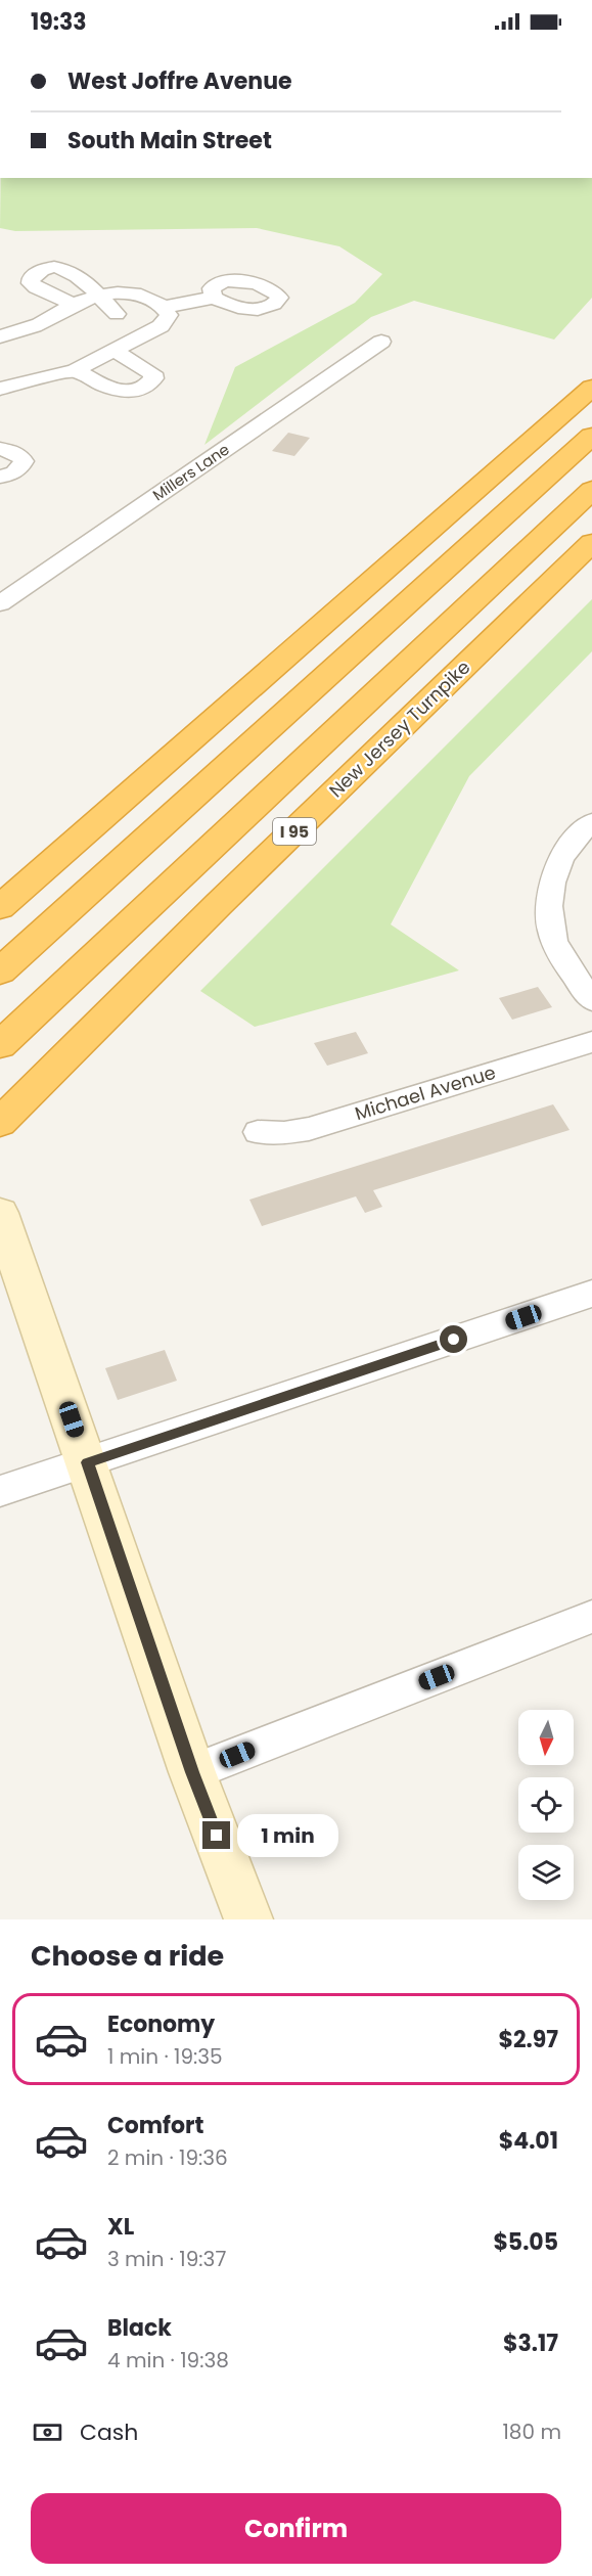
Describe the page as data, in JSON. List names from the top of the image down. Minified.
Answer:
{"streets":{"highway":["New Jersey Turnpike","I 95"],"street":["Millers Lane","Michael Avenue"]},"north":"bottom","page":{"status":"19:33","banner":["West Joffre Avenue","South Main Street"],"bubble":"1 min","heading":"Choose a ride","list":[{"name":"Economy","note":"1 min · 19:35","value":"$2.97"},{"name":"Comfort","note":"2 min · 19:36","value":"$4.01"},{"name":"XL","note":"3 min · 19:37","value":"$5.05"},{"name":"Black","note":"4 min · 19:38","value":"$3.17"}],"pay":["Cash","180 m"],"buttons":"Confirm"}}
